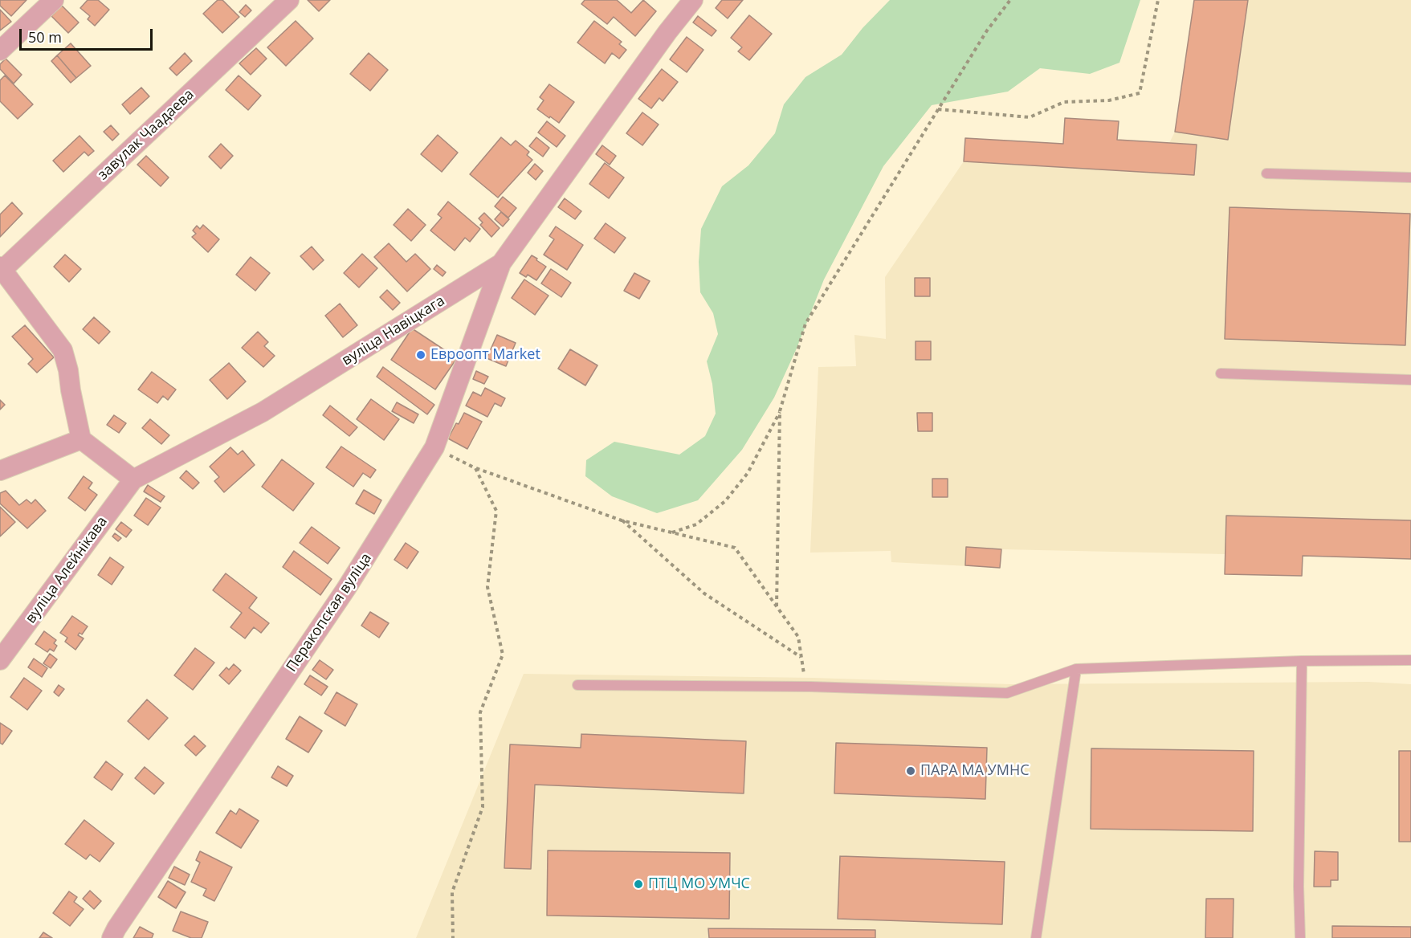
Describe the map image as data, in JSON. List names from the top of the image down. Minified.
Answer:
{"streets":{"street":["завулак Чаадаева","вуліца Навіцкага","вуліца Алейнікава","Перакопская вуліца"]},"crossings":[["вуліца Навіцкага","вуліца Алейнікава"],["вуліца Навіцкага","Перакопская вуліца"]],"places":["Евроопт Market","ПАРА МА УМНС","ПТЦ МО УМЧС"],"scale_bar":"50 m"}
